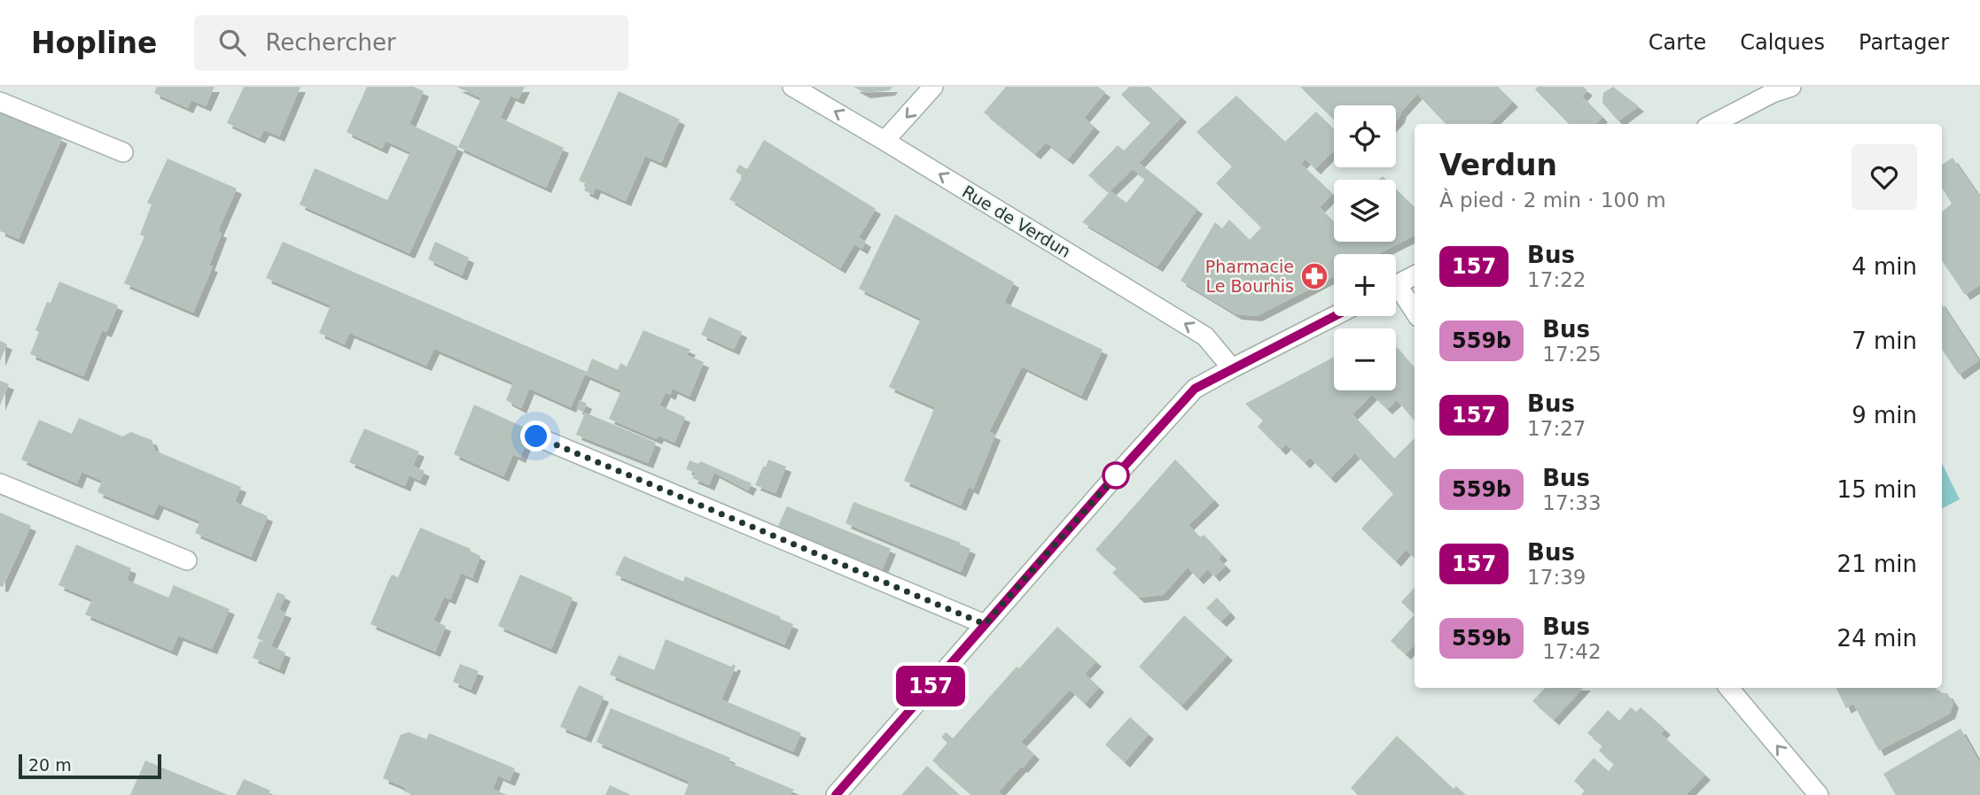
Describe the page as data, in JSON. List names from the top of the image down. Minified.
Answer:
{"streets":{"street":["Rue de Verdun"]},"one_way":["Rue de Verdun"],"places":{"pharmacy":["Pharmacie Le Bourhis"]},"lines":["bus line 157"],"scale_bar":"20 m","page":{"header":"Hopline","search":"Rechercher","nav":["Carte","Calques","Partager"],"on_map":"157","map_buttons":["+","−"],"heading":["Verdun","À pied · 2 min · 100 m"],"list":[{"mark":"157","name":"Bus","note":"17:22","value":"4 min"},{"mark":"559b","name":"Bus","note":"17:25","value":"7 min"},{"mark":"157","name":"Bus","note":"17:27","value":"9 min"},{"mark":"559b","name":"Bus","note":"17:33","value":"15 min"},{"mark":"157","name":"Bus","note":"17:39","value":"21 min"},{"mark":"559b","name":"Bus","note":"17:42","value":"24 min"}],"scale":"20 m"}}
